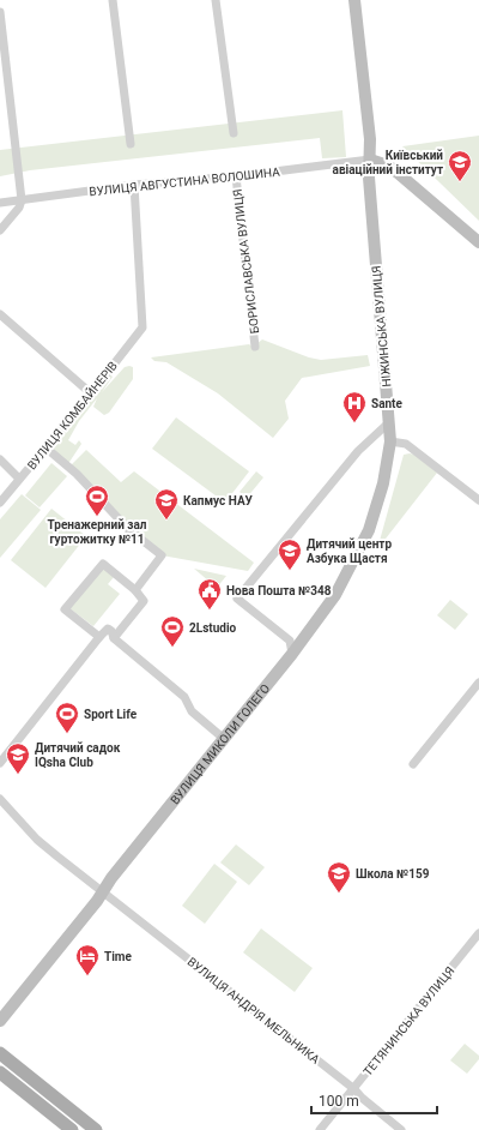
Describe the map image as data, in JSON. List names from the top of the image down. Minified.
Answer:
{"streets":{"main road":["НІЖИНСЬКА ВУЛИЦЯ","ВУЛИЦЯ МИКОЛИ ГОЛЕГО"],"street":["ВУЛИЦЯ АВГУСТИНА ВОЛОШИНА","БОРИСЛАВСЬКА ВУЛИЦЯ","ВУЛИЦЯ КОМБАЙНЕРІВ","ВУЛИЦЯ АНДРІЯ МЕЛЬНИКА","ТЕТЯНИНСЬКА ВУЛИЦЯ"]},"crossings":[["ВУЛИЦЯ АВГУСТИНА ВОЛОШИНА","БОРИСЛАВСЬКА ВУЛИЦЯ"],["ВУЛИЦЯ АВГУСТИНА ВОЛОШИНА","НІЖИНСЬКА ВУЛИЦЯ"],["ВУЛИЦЯ АВГУСТИНА ВОЛОШИНА","ВУЛИЦЯ КОМБАЙНЕРІВ"],["НІЖИНСЬКА ВУЛИЦЯ","ВУЛИЦЯ МИКОЛИ ГОЛЕГО"],["ВУЛИЦЯ МИКОЛИ ГОЛЕГО","ВУЛИЦЯ АНДРІЯ МЕЛЬНИКА"],["ВУЛИЦЯ АНДРІЯ МЕЛЬНИКА","ТЕТЯНИНСЬКА ВУЛИЦЯ"]],"places":{"school or university":["Київський авіаційний інститут","Капмус НАУ","Дитячий центр Азбука Щастя","Дитячий садок IQsha Club","Школа №159"],"hospital":["Sante"],"sports":["Тренажерний зал гуртожитку №11","2Lstudio","Sport Life"],"public building":["Нова Пошта №348"],"hotel":["Time"]},"scale_bar":"100 m"}
